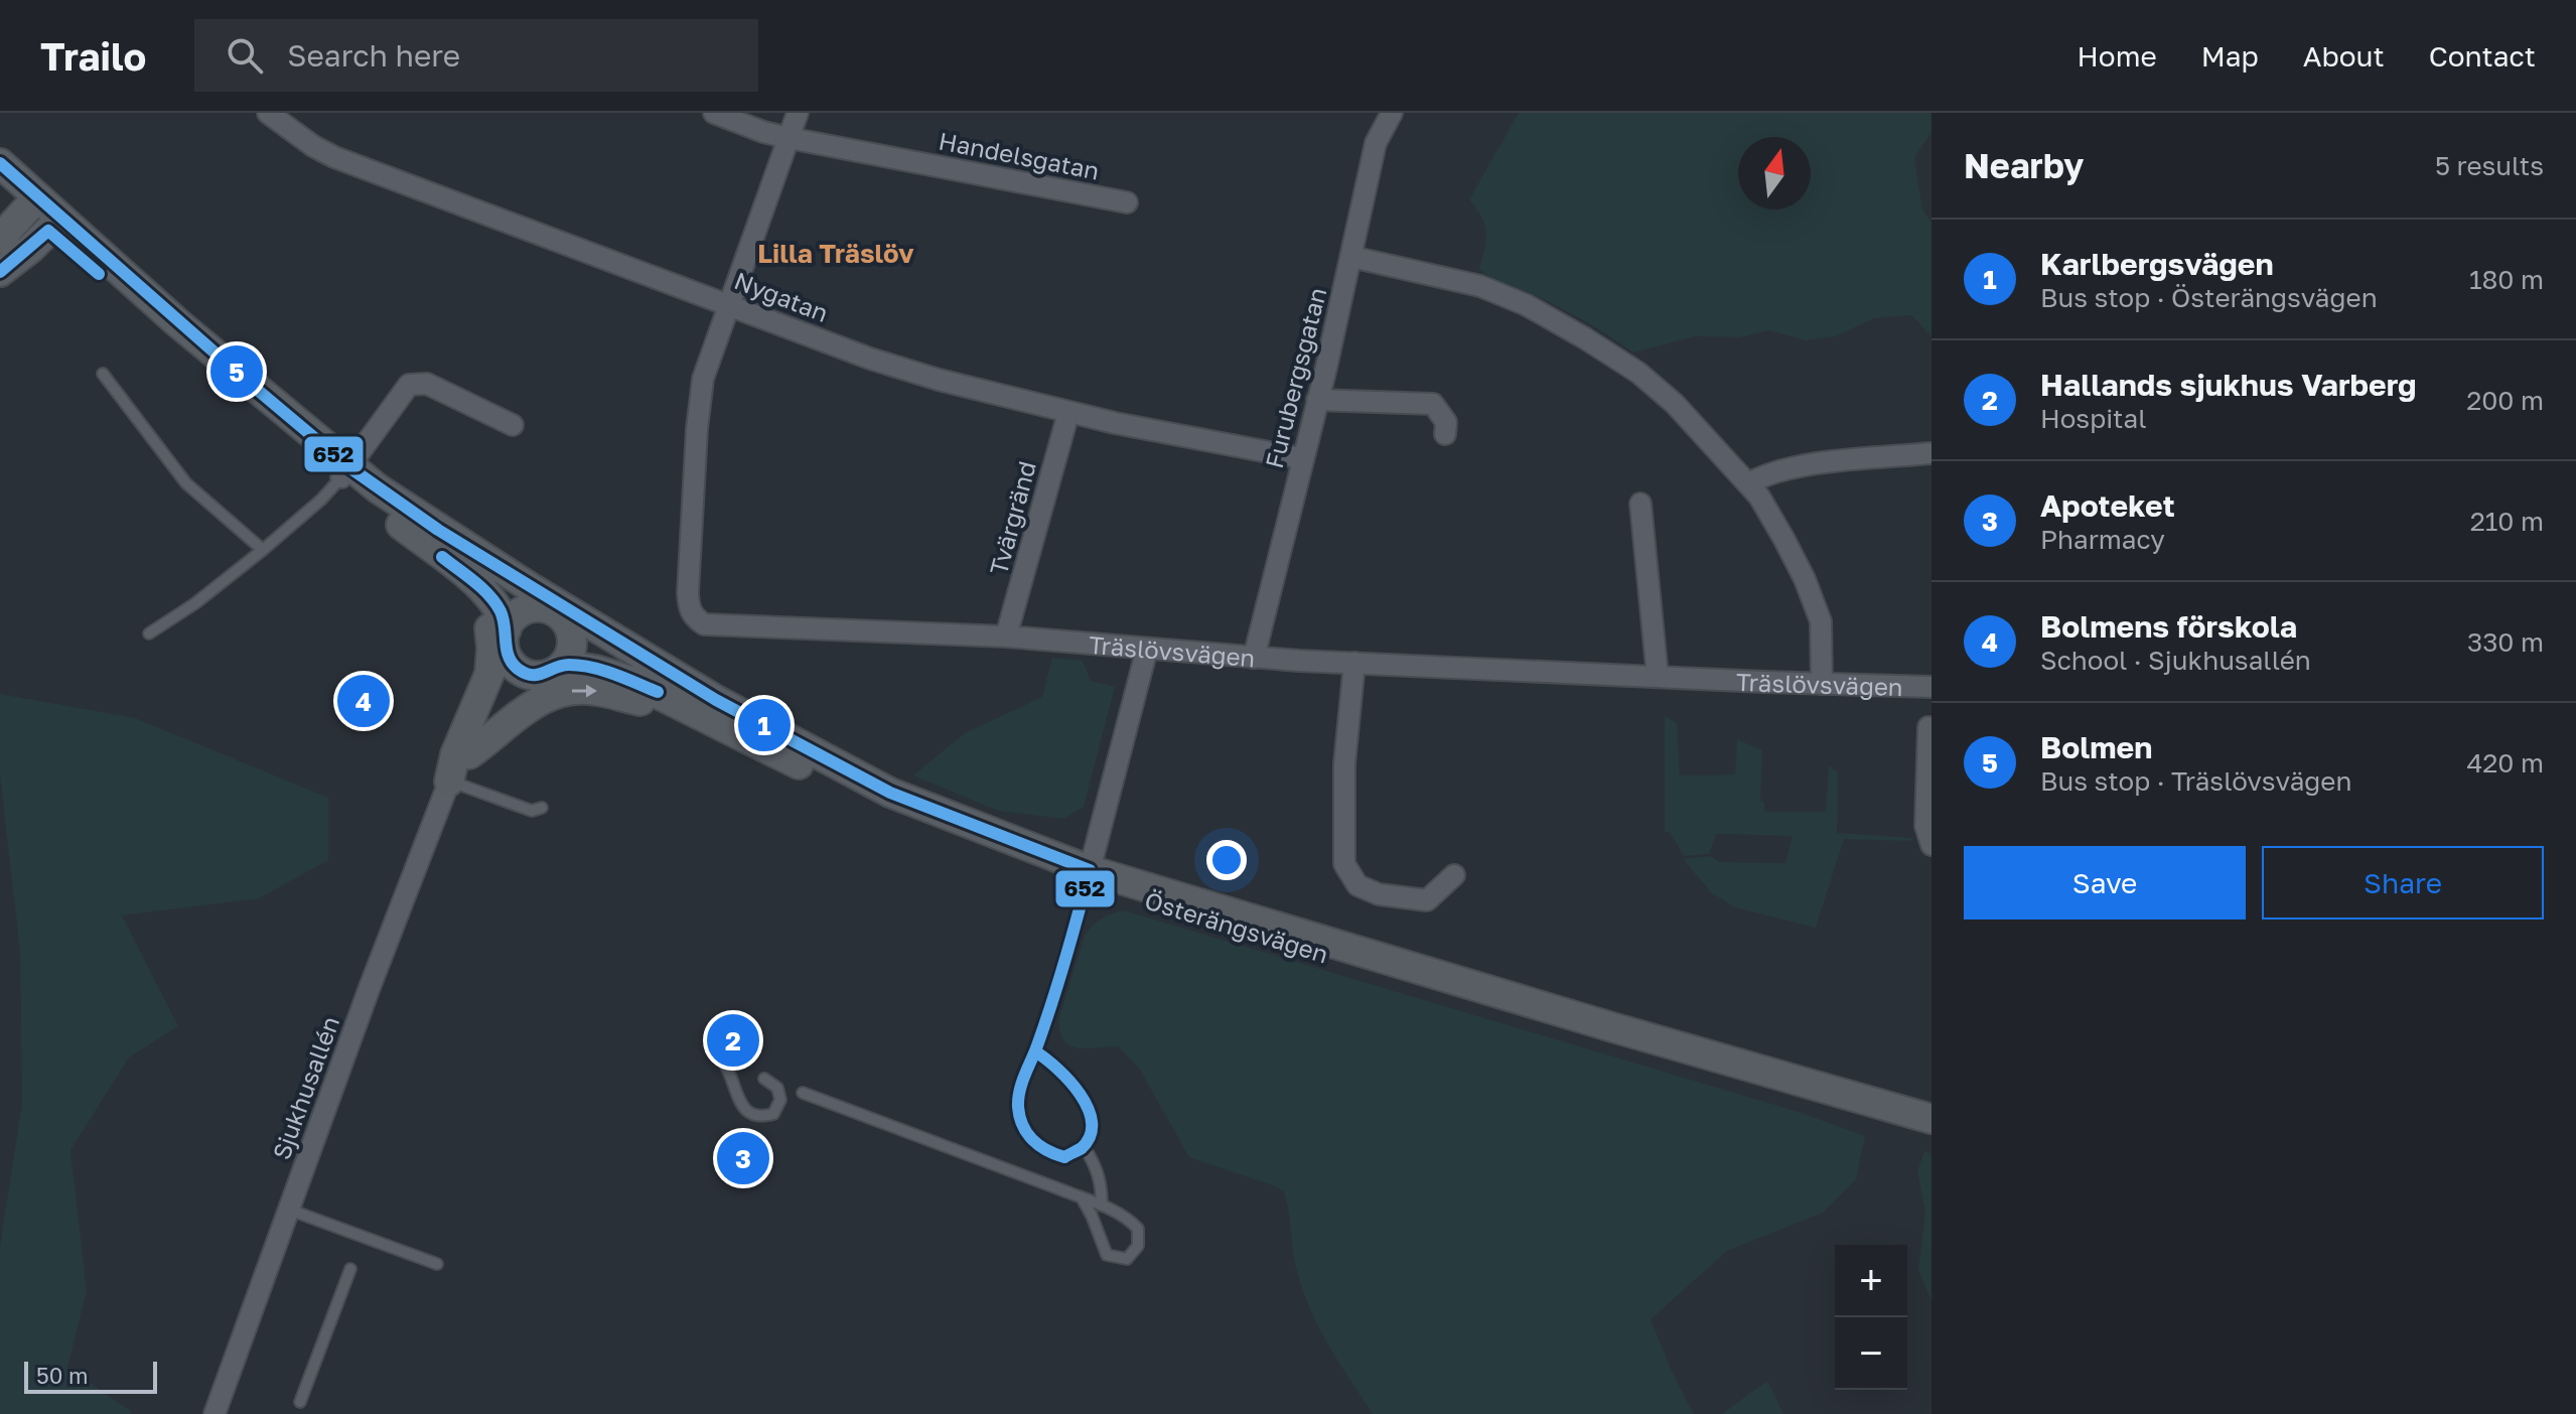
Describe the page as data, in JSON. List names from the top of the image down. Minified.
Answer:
{"streets":{"street":["Handelsgatan","Nygatan","Furubergsgatan","Tvärgränd","Träslövsvägen","Österängsvägen","Sjukhusallén"]},"crossings":[["Nygatan","Furubergsgatan"],["Nygatan","Tvärgränd"],["Nygatan","Träslövsvägen"],["Furubergsgatan","Träslövsvägen"],["Tvärgränd","Träslövsvägen"]],"districts":["Lilla Träslöv"],"lines":["transit line 652"],"scale_bar":"50 m","north":"top","page":{"header":"Trailo","search":"Search here","nav":["Home","Map","About","Contact"],"heading":["Nearby","5 results"],"list":[{"mark":"1","name":"Karlbergsvägen","note":"Bus stop · Österängsvägen","value":"180 m"},{"mark":"2","name":"Hallands sjukhus Varberg","note":"Hospital","value":"200 m"},{"mark":"3","name":"Apoteket","note":"Pharmacy","value":"210 m"},{"mark":"4","name":"Bolmens förskola","note":"School · Sjukhusallén","value":"330 m"},{"mark":"5","name":"Bolmen","note":"Bus stop · Träslövsvägen","value":"420 m"}],"pins":["5","4","1","2","3"],"buttons":["Save","Share"],"map_buttons":["+","−"],"scale":"50 m"}}
